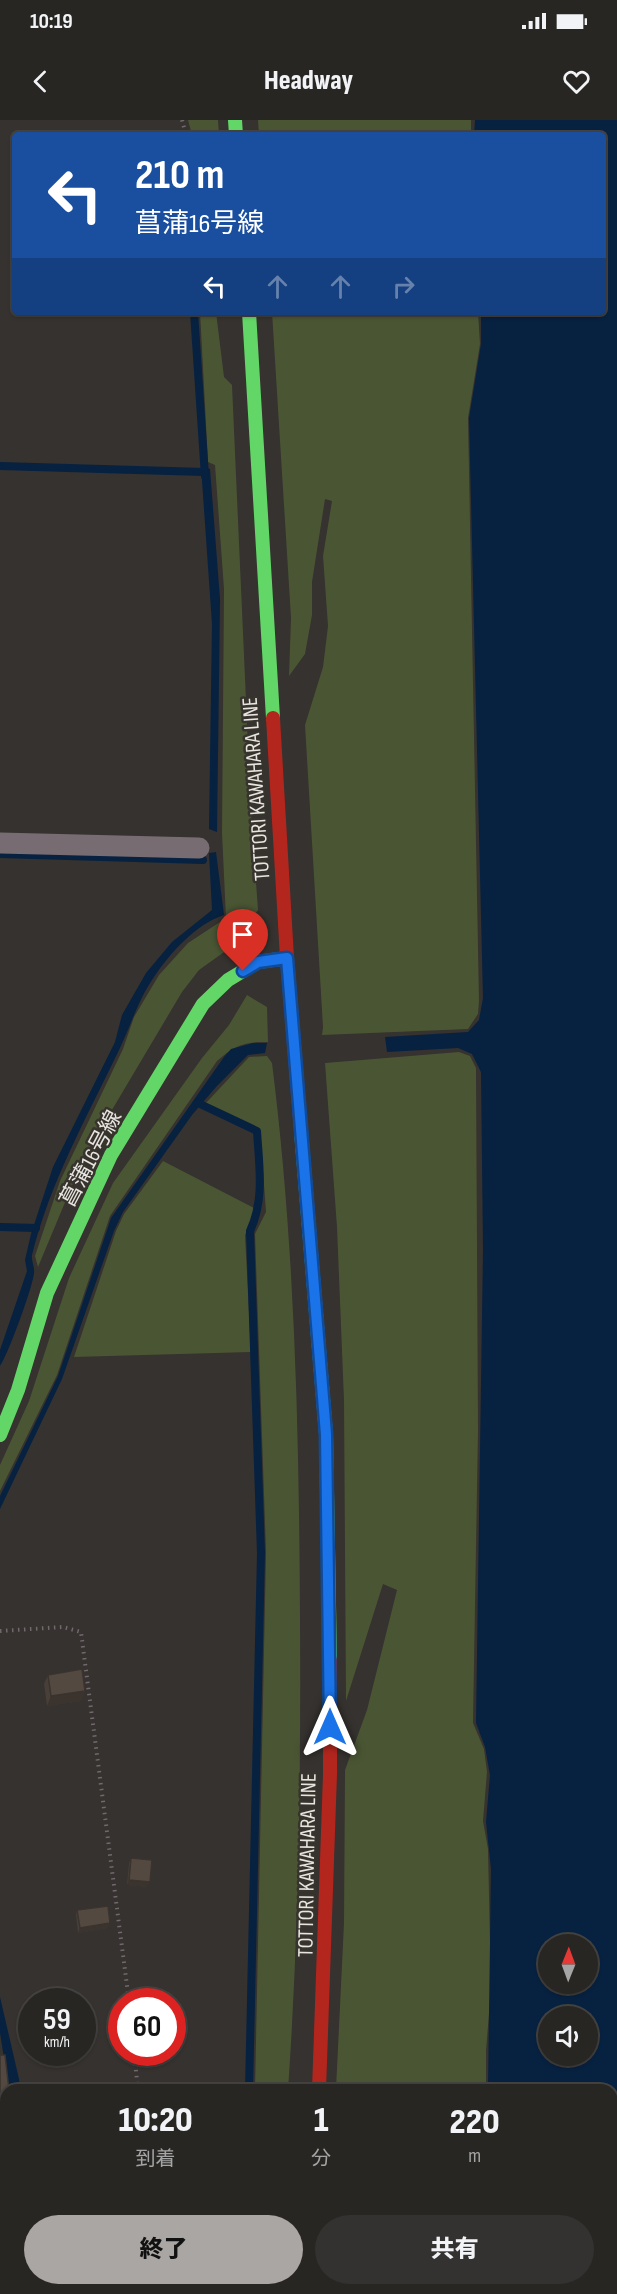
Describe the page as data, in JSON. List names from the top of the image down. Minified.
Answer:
{"streets":{"main road":["TOTTORI KAWAHARA LINE","菖蒲16号線"]},"crossings":[["TOTTORI KAWAHARA LINE","菖蒲16号線"]],"north":"top","page":{"status":"10:19","header":"Headway","turn":["210 m","菖蒲16号線"],"speed":"59 km/h","limit":"60","eta":["10:20","到着","1","分","220","m"],"buttons":["終了","共有"]}}
